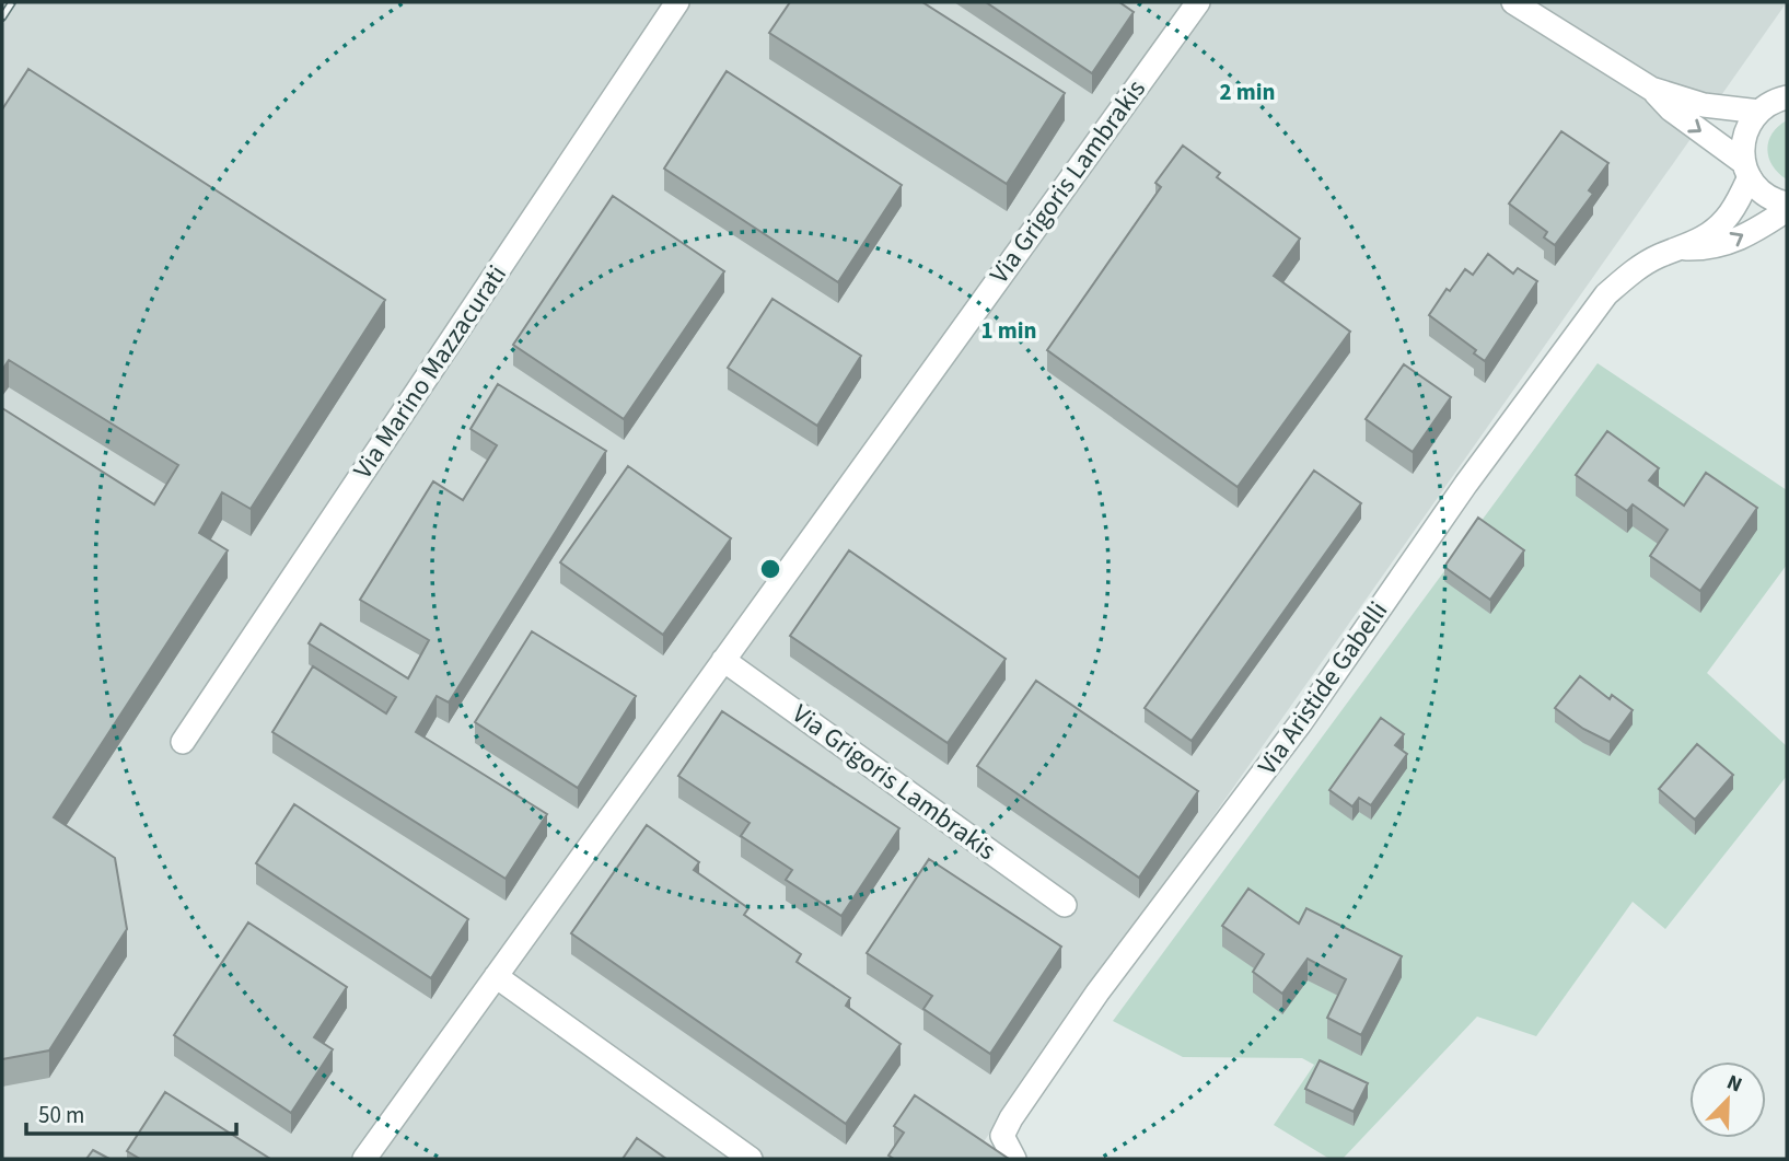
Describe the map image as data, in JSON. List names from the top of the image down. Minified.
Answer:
{"streets":{"street":["Via Grigoris Lambrakis","Via Marino Mazzacurati","Via Aristide Gabelli"]},"scale_bar":"50 m","north":"top right","rings":["2 min","1 min"]}
